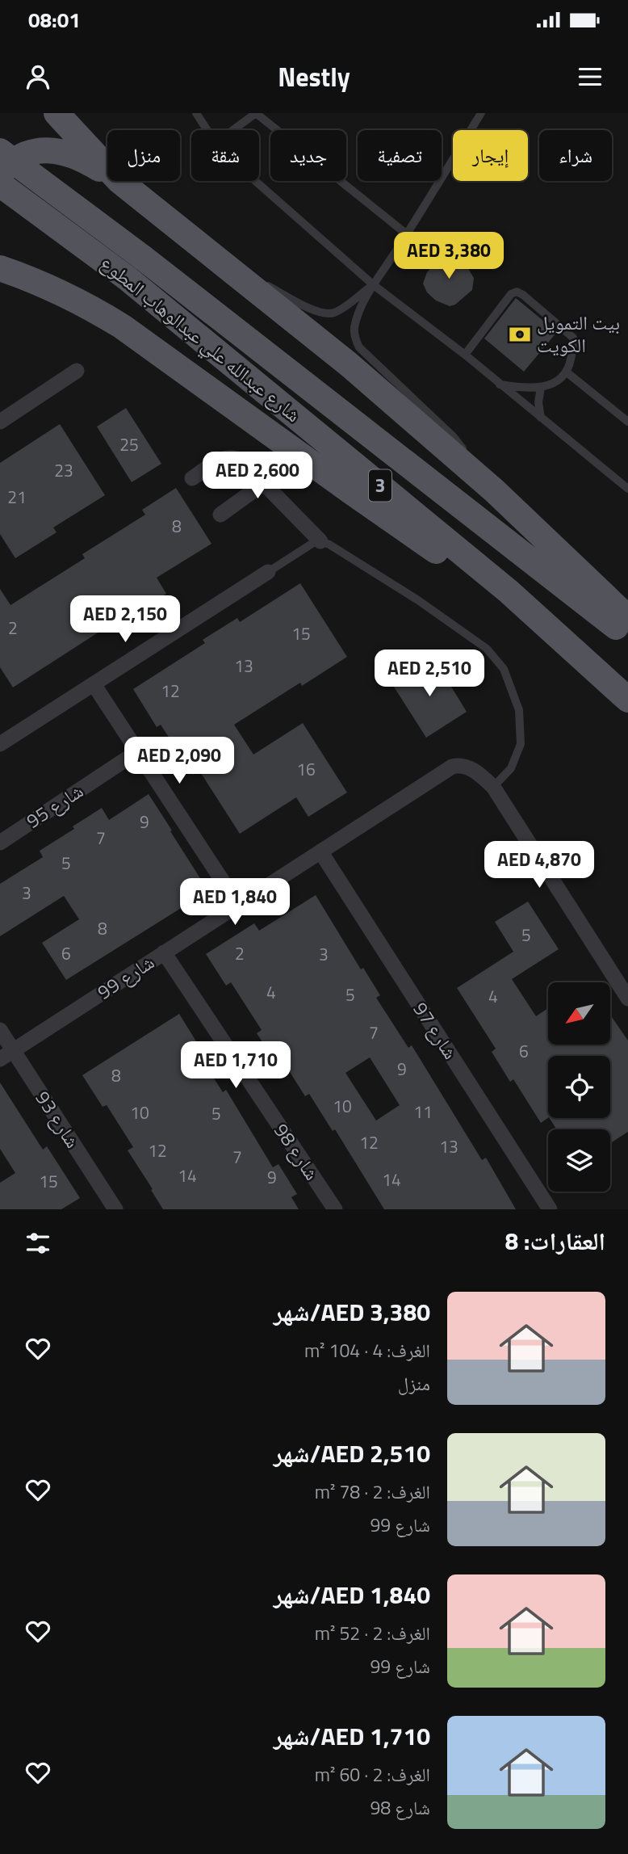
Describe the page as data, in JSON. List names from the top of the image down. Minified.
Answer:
{"streets":{"main road":["شارع عبدالله علي عبدالوهاب المطوع","3"],"street":["شارع 95","شارع 99","شارع 97","شارع 93","شارع 98"]},"crossings":[["شارع 99","شارع 97"],["شارع 99","شارع 93"],["شارع 99","شارع 98"]],"places":{"bank":["بيت التمويل الكويت"]},"house_numbers":["25","23","21","8","2","15","13","12","16","9","7","5","3","8","5","6","2","3","4","5","4","7","6","9","8","10","11","10","5","12","13","12","7","14","9","14","15"],"north":"bottom left","page":{"status":"08:01","header":"Nestly","chip":["شراء","إيجار","تصفية","جديد","شقة","منزل"],"price":["AED 3,380","AED 2,600","AED 2,150","AED 2,510","AED 2,090","AED 4,870","AED 1,840","AED 1,710"],"heading":"العقارات: 8","list":[{"name":"AED 3,380/شهر","note":"الغرف: 4 · 104 m² · منزل"},{"name":"AED 2,510/شهر","note":"الغرف: 2 · 78 m² · شارع 99"},{"name":"AED 1,840/شهر","note":"الغرف: 2 · 52 m² · شارع 99"},{"name":"AED 1,710/شهر","note":"الغرف: 2 · 60 m² · شارع 98"}]}}
